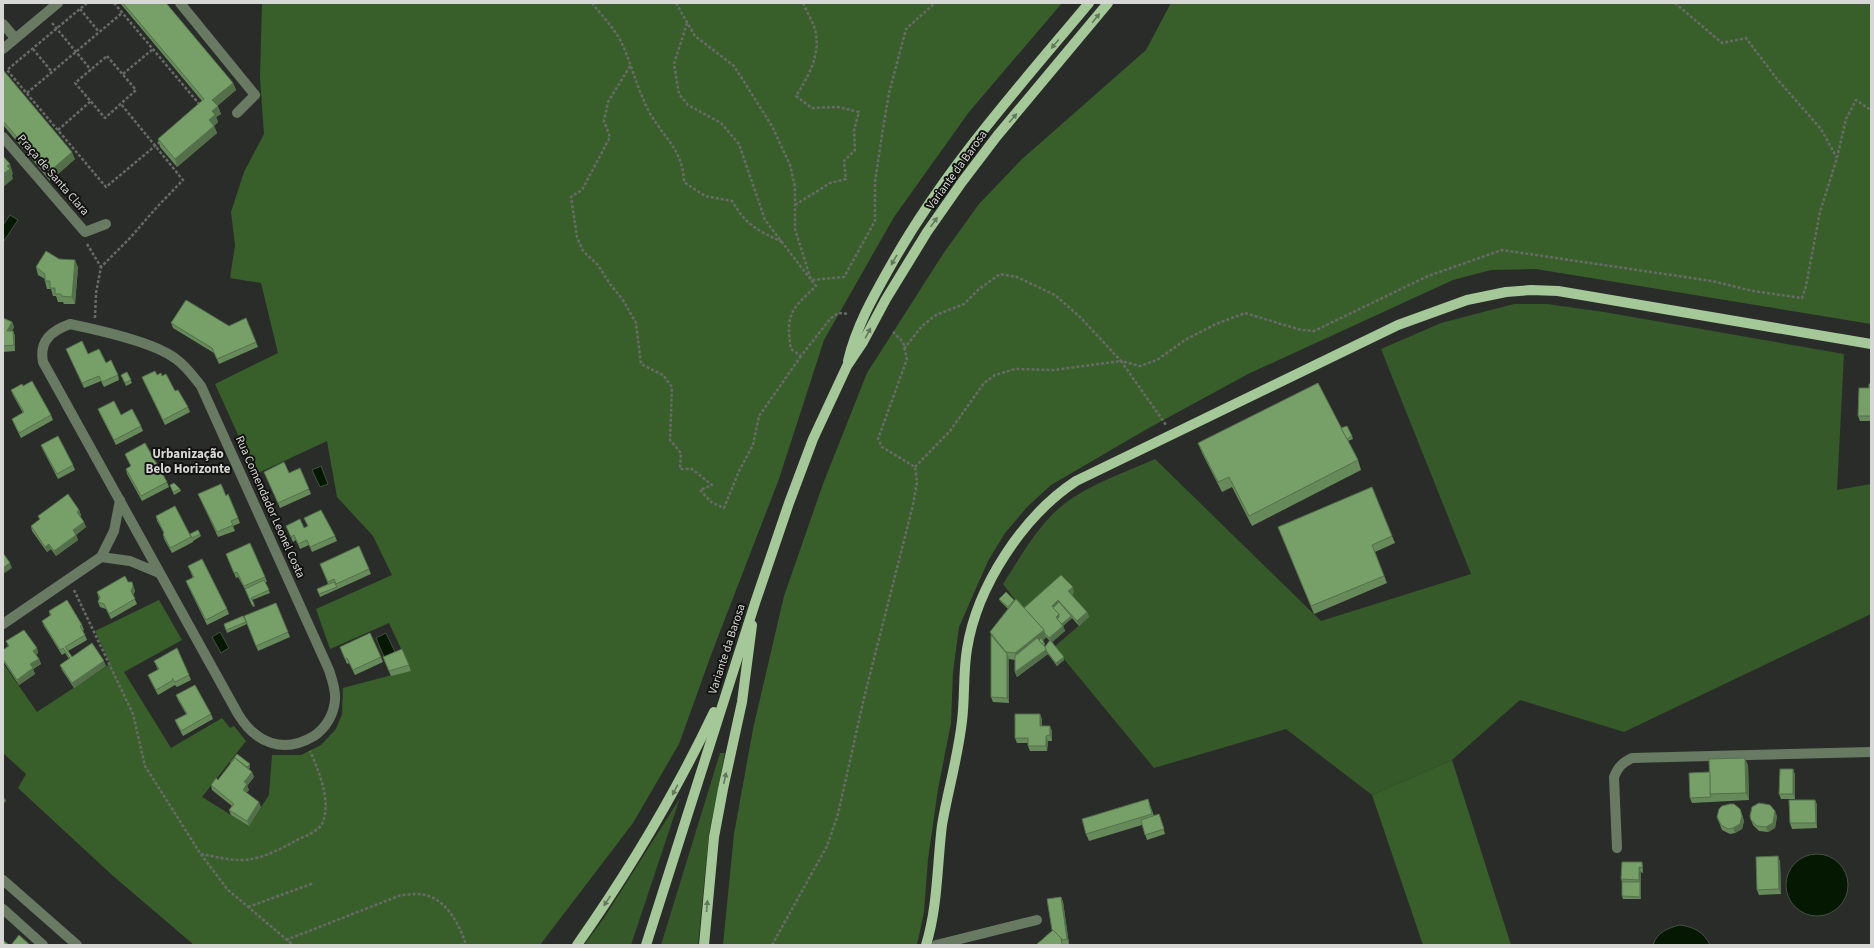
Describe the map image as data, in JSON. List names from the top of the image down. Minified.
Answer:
{"streets":{"main road":["Variante da Barosa"],"street":["Praça de Santa Clara","Rua Comendador Leonel Costa"]},"districts":["Urbanização Belo Horizonte"]}
